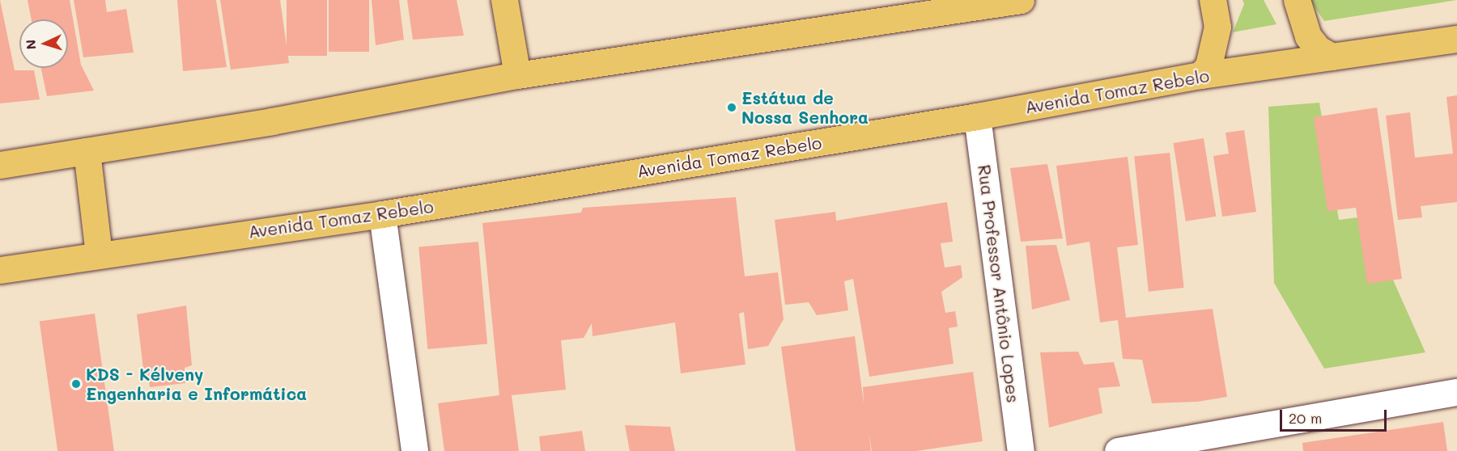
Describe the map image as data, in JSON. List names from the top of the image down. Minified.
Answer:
{"streets":{"main road":["Avenida Tomaz Rebelo"],"street":["Rua Professor Antônio Lopes"]},"crossings":[["Avenida Tomaz Rebelo","Rua Professor Antônio Lopes"]],"places":["Estátua de Nossa Senhora","KDS - Kélveny Engenharia e Informática"],"scale_bar":"20 m","north":"left"}
